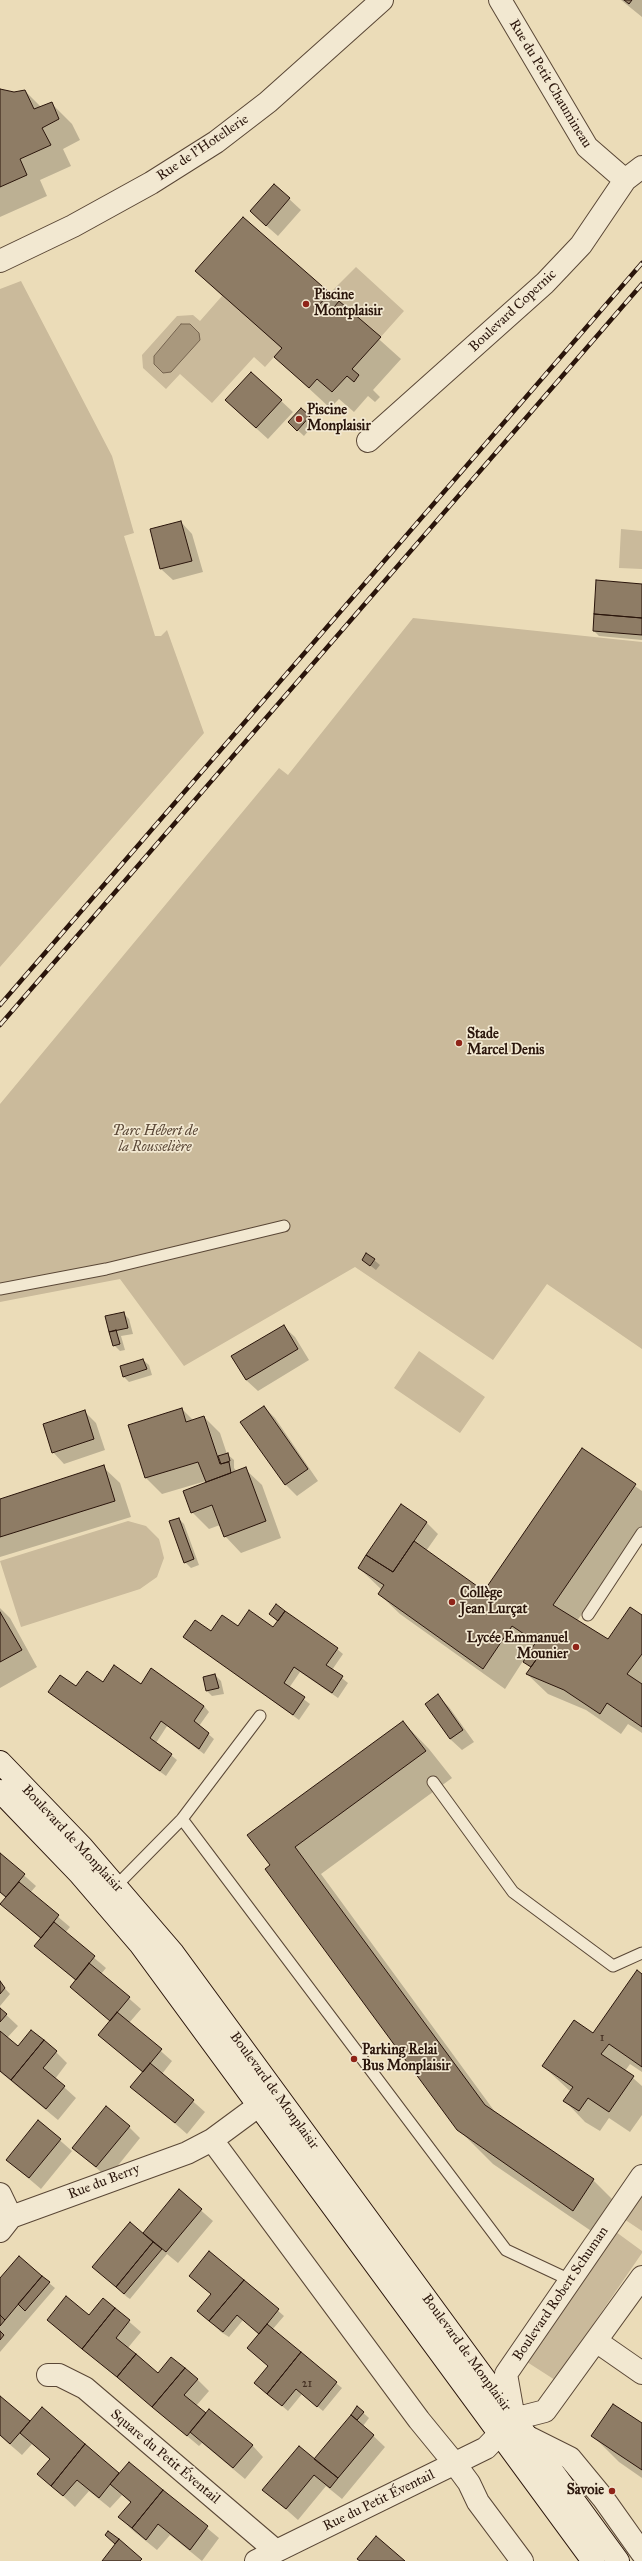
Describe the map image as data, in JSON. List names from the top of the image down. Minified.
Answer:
{"streets":{"street":["Rue du Petit Chaumineau","Rue de l'Hotellerie","Boulevard Copernic","Boulevard de Monplaisir","Rue du Berry","Boulevard Robert Schuman","Square du Petit Éventail","Rue du Petit Éventail"]},"crossings":[["Rue du Petit Chaumineau","Boulevard Copernic"],["Boulevard de Monplaisir","Rue du Berry"],["Boulevard de Monplaisir","Boulevard Robert Schuman"],["Boulevard de Monplaisir","Rue du Petit Éventail"],["Square du Petit Éventail","Rue du Petit Éventail"]],"parks":["Parc Hébert de la Rousselière"],"places":["Piscine Montplaisir","Piscine Monplaisir","Stade Marcel Denis","Collège Jean Lurçat","Lycée Emmanuel Mounier","Parking Relai Bus Monplaisir","Savoie"],"house_numbers":["1","21"]}
